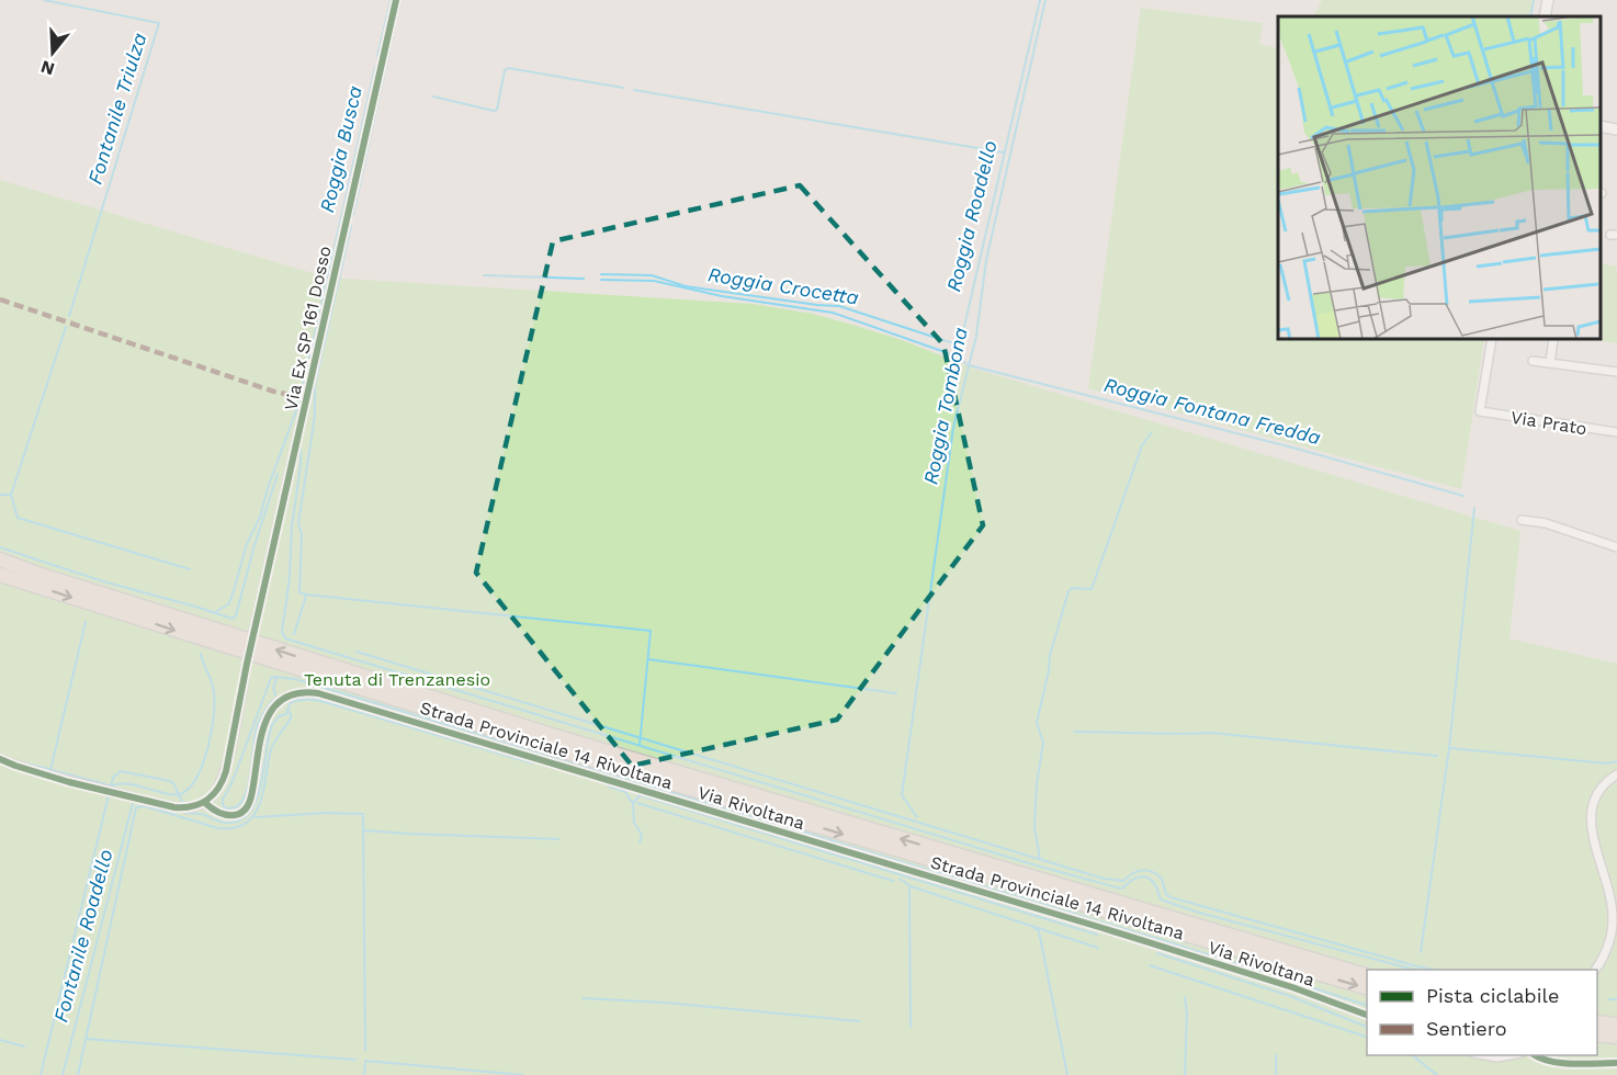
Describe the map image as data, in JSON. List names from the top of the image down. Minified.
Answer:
{"streets":{"highway":["Strada Provinciale 14 Rivoltana"],"street":["Via Ex SP 161 Dosso","Via Prato","Via Rivoltana"]},"crossings":[["Via Ex SP 161 Dosso","Via Rivoltana"]],"water":["Fontanile Triulza","Roggia Busca","Roggia Roadello","Roggia Crocetta","Roggia Tombona","Roggia Fontana Fredda","Fontanile Roadello"],"parks":["Tenuta di Trenzanesio"],"legend":["Pista ciclabile","Sentiero"],"north":"bottom"}
